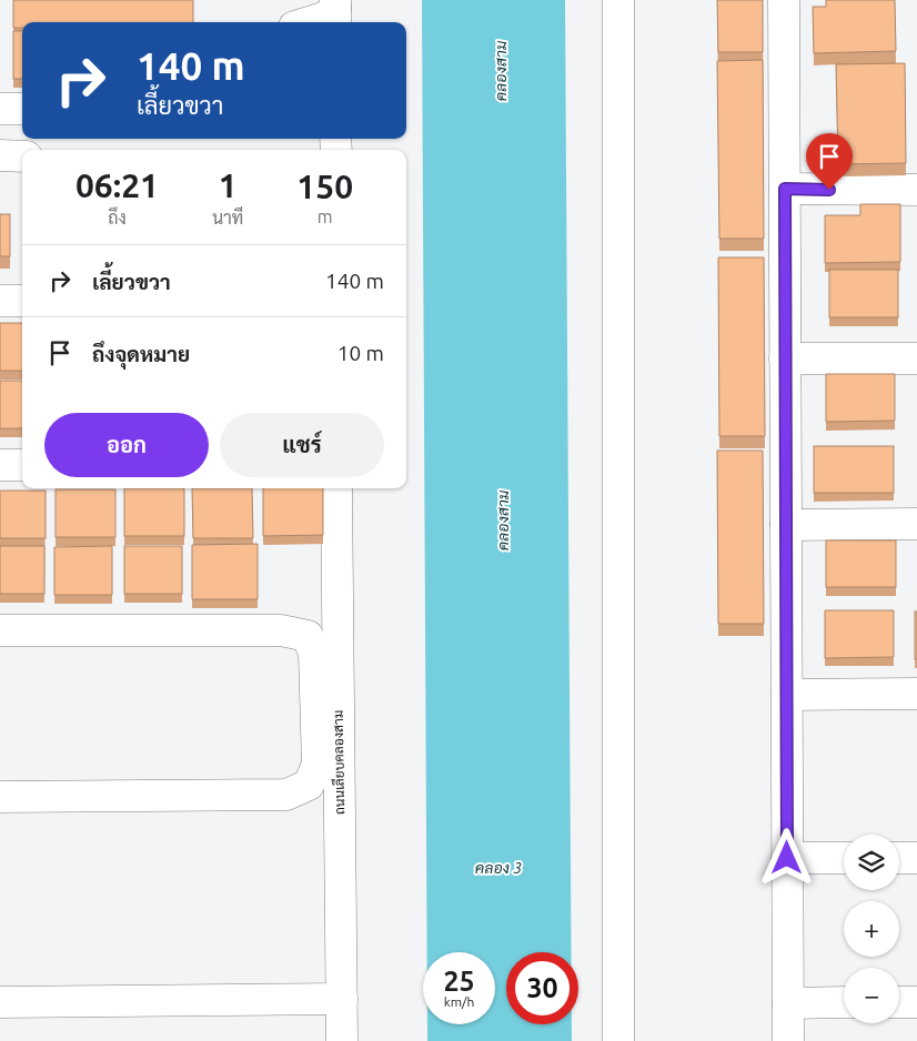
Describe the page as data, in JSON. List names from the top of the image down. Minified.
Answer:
{"streets":{"street":["ถนนเลียบคลองสาม"]},"water":["คลองสาม","คลอง 3"],"page":{"turn":["140 m","เลี้ยวขวา"],"eta":["06:21","ถึง","1","นาที","150","m"],"list":[{"name":"เลี้ยวขวา","value":"140 m"},{"name":"ถึงจุดหมาย","value":"10 m"}],"buttons":["ออก","แชร์"],"map_buttons":["+","−"],"speed":"25 km/h","limit":"30"}}
